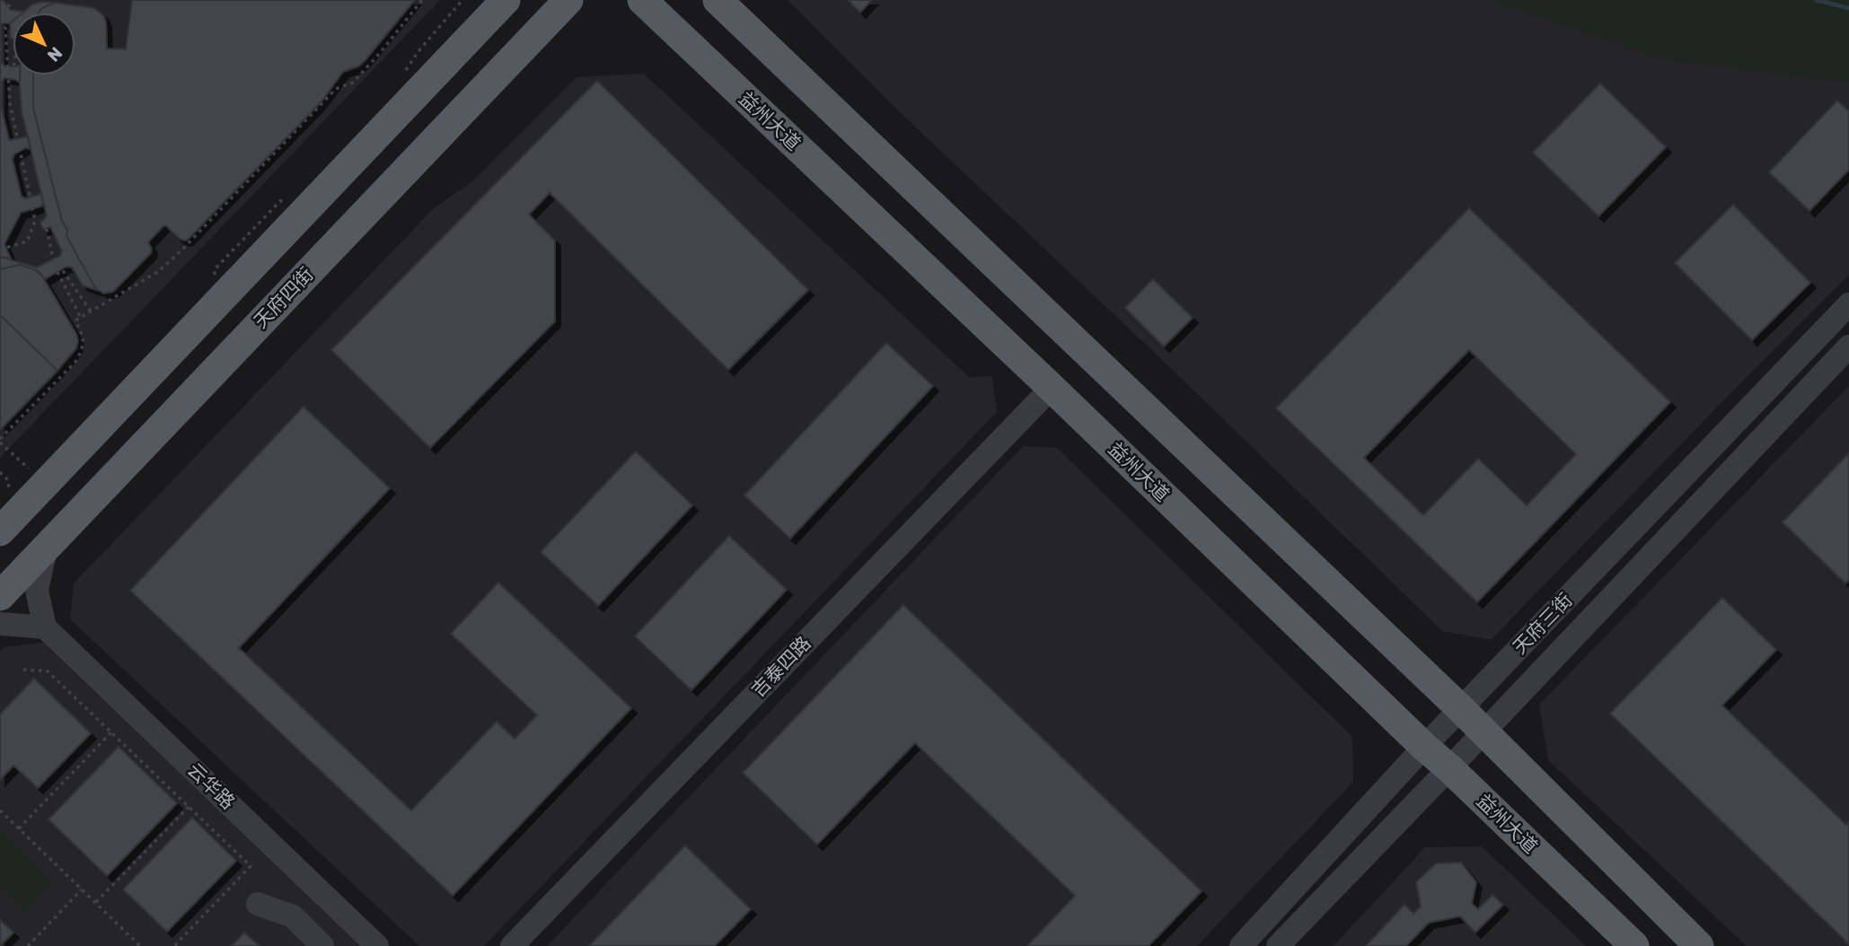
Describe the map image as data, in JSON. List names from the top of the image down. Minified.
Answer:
{"streets":{"main road":["益州大道","天府四街"],"street":["天府三街","吉泰四路","云华路"]},"crossings":[["益州大道","天府三街"],["益州大道","吉泰四路"]],"north":"bottom right"}
